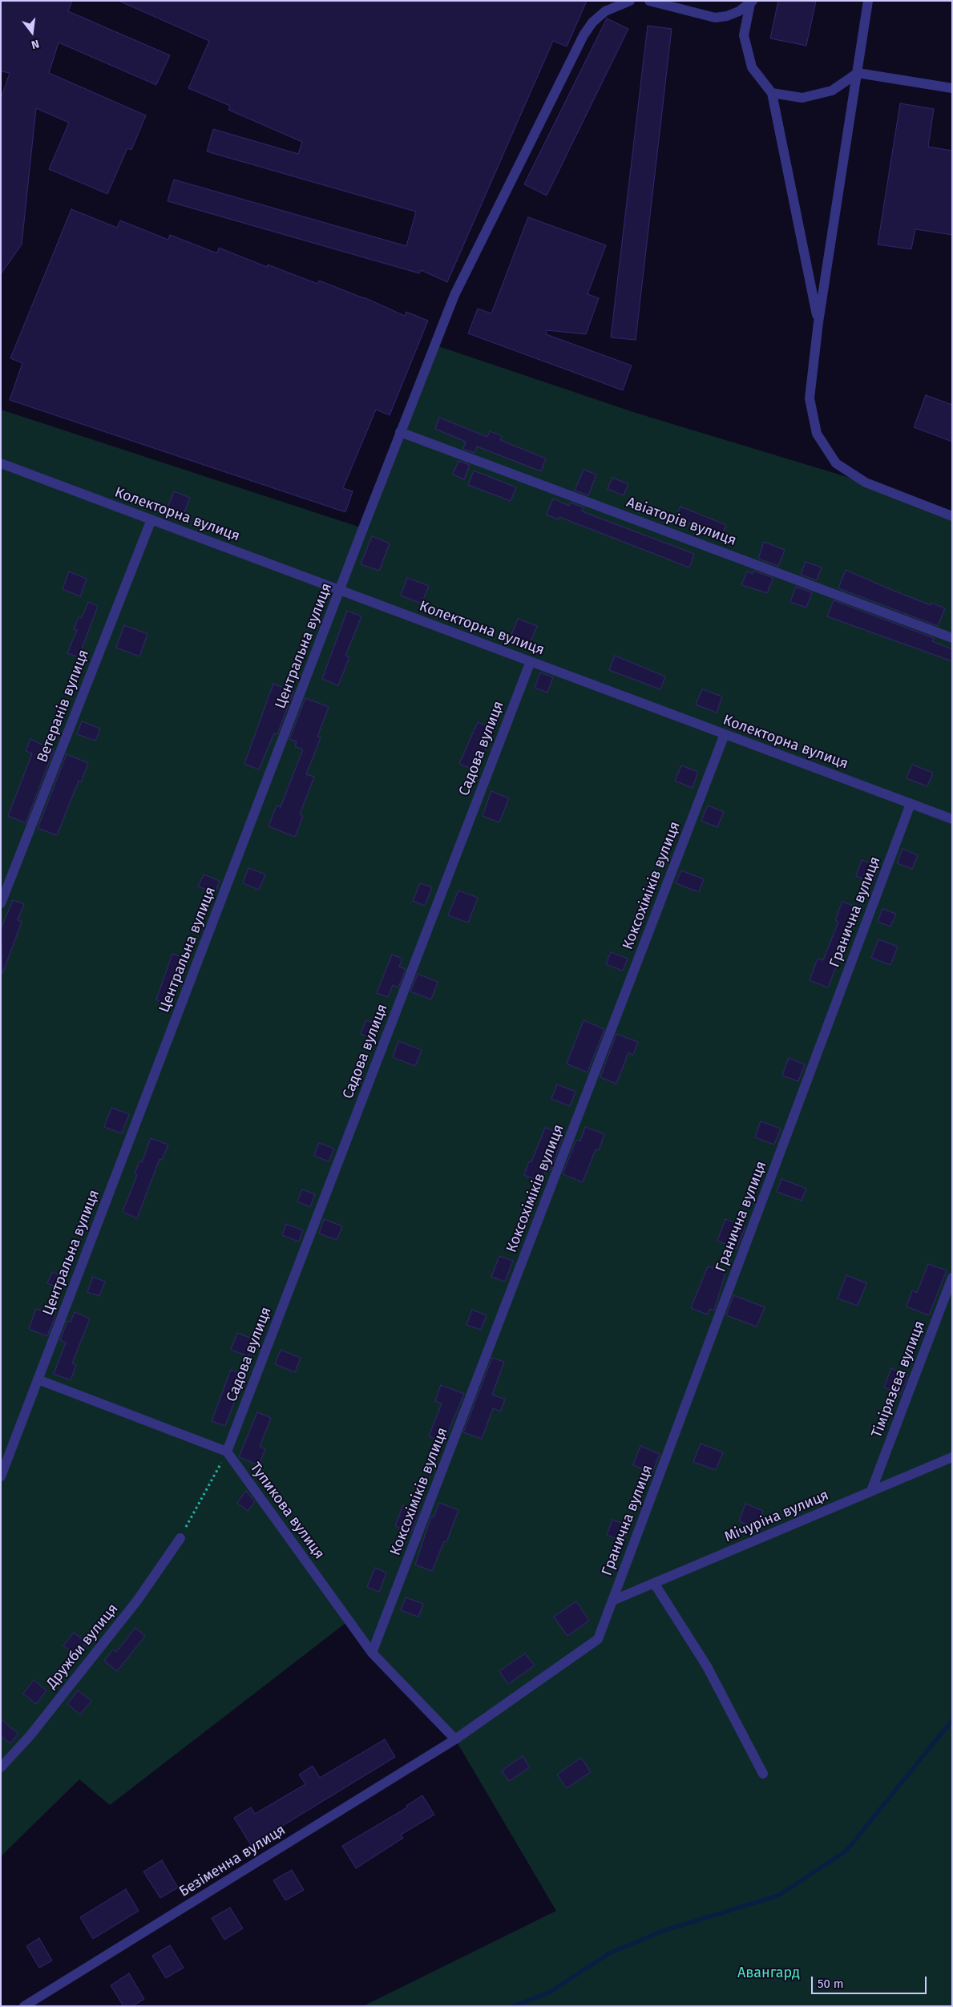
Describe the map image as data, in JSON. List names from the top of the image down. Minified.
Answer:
{"streets":{"street":["Колекторна вулиця","Авіаторів вулиця","Центральна вулиця","Ветеранів вулиця","Садова вулиця","Коксохіміків вулиця","Гранична вулиця","Тімірязєва вулиця","Тупикова вулиця","Мічуріна вулиця","Дружби вулиця","Безіменна вулиця"]},"crossings":[["Колекторна вулиця","Центральна вулиця"],["Колекторна вулиця","Ветеранів вулиця"],["Колекторна вулиця","Садова вулиця"],["Колекторна вулиця","Коксохіміків вулиця"],["Колекторна вулиця","Гранична вулиця"],["Авіаторів вулиця","Центральна вулиця"],["Садова вулиця","Тупикова вулиця"],["Коксохіміків вулиця","Тупикова вулиця"],["Гранична вулиця","Мічуріна вулиця"],["Гранична вулиця","Безіменна вулиця"],["Тімірязєва вулиця","Мічуріна вулиця"],["Тупикова вулиця","Безіменна вулиця"]],"parks":["Авангард"],"scale_bar":"50 m","north":"bottom"}
